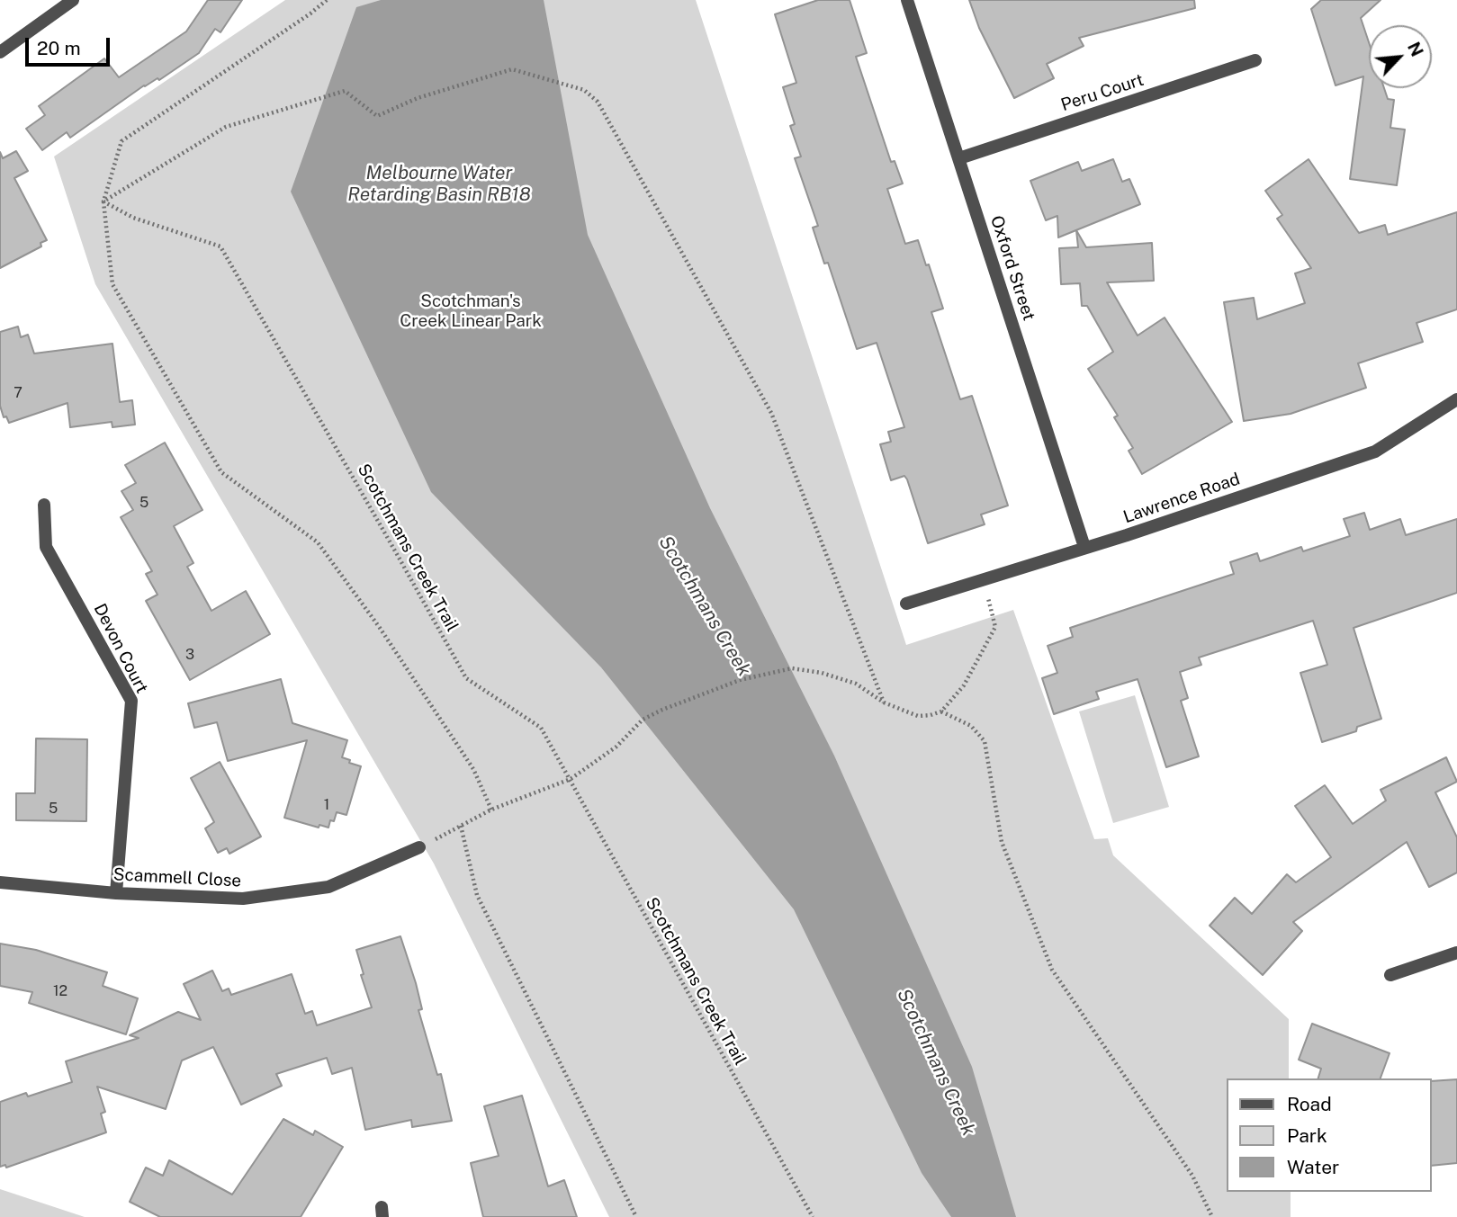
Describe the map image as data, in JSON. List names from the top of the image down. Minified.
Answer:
{"streets":{"street":["Peru Court","Oxford Street","Lawrence Road","Devon Court","Scammell Close"],"path":["Scotchmans Creek Trail"]},"crossings":[["Peru Court","Oxford Street"],["Oxford Street","Lawrence Road"],["Devon Court","Scammell Close"]],"water":["Melbourne Water Retarding Basin RB18","Scotchmans Creek"],"parks":["Scotchman's Creek Linear Park"],"house_numbers":["7","5","3","1","5","12"],"legend":["Road","Park","Water"],"scale_bar":"20 m","north":"top right"}
